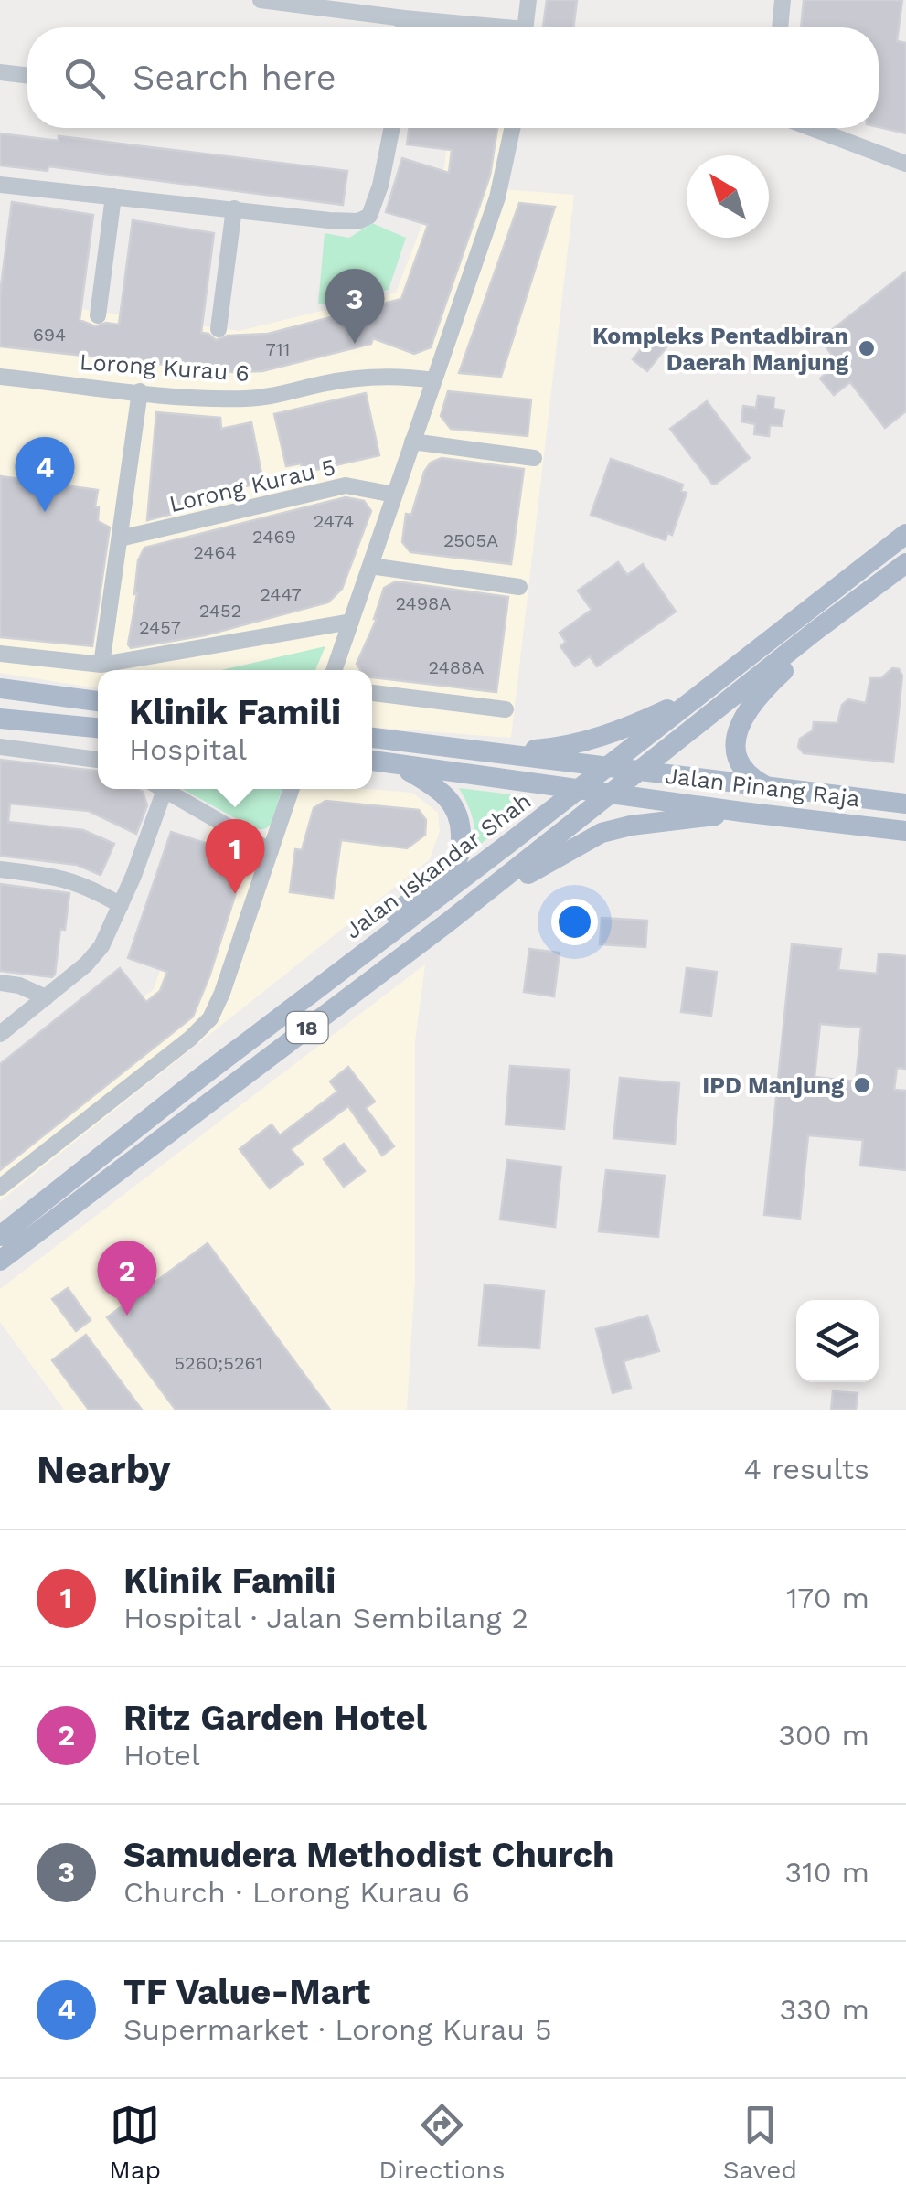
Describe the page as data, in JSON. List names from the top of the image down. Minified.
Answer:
{"streets":{"main road":["Jalan Pinang Raja","Jalan Iskandar Shah","18"],"street":["Lorong Kurau 6","Lorong Kurau 5"]},"crossings":[["Jalan Pinang Raja","Jalan Iskandar Shah"],["Jalan Pinang Raja","18"]],"places":["Kompleks Pentadbiran Daerah Manjung","IPD Manjung"],"house_numbers":["694","711","2474","2469","2505A","2464","2447","2498A","2452","2457","2488A","5260;5261"],"north":"top left","page":{"search":"Search here","pins":["3","4","1","2"],"popup":["Klinik Famili","Hospital"],"heading":["Nearby","4 results"],"list":[{"mark":"1","name":"Klinik Famili","note":"Hospital · Jalan Sembilang 2","value":"170 m"},{"mark":"2","name":"Ritz Garden Hotel","note":"Hotel","value":"300 m"},{"mark":"3","name":"Samudera Methodist Church","note":"Church · Lorong Kurau 6","value":"310 m"},{"mark":"4","name":"TF Value-Mart","note":"Supermarket · Lorong Kurau 5","value":"330 m"}],"nav":["Map","Directions","Saved"]}}
